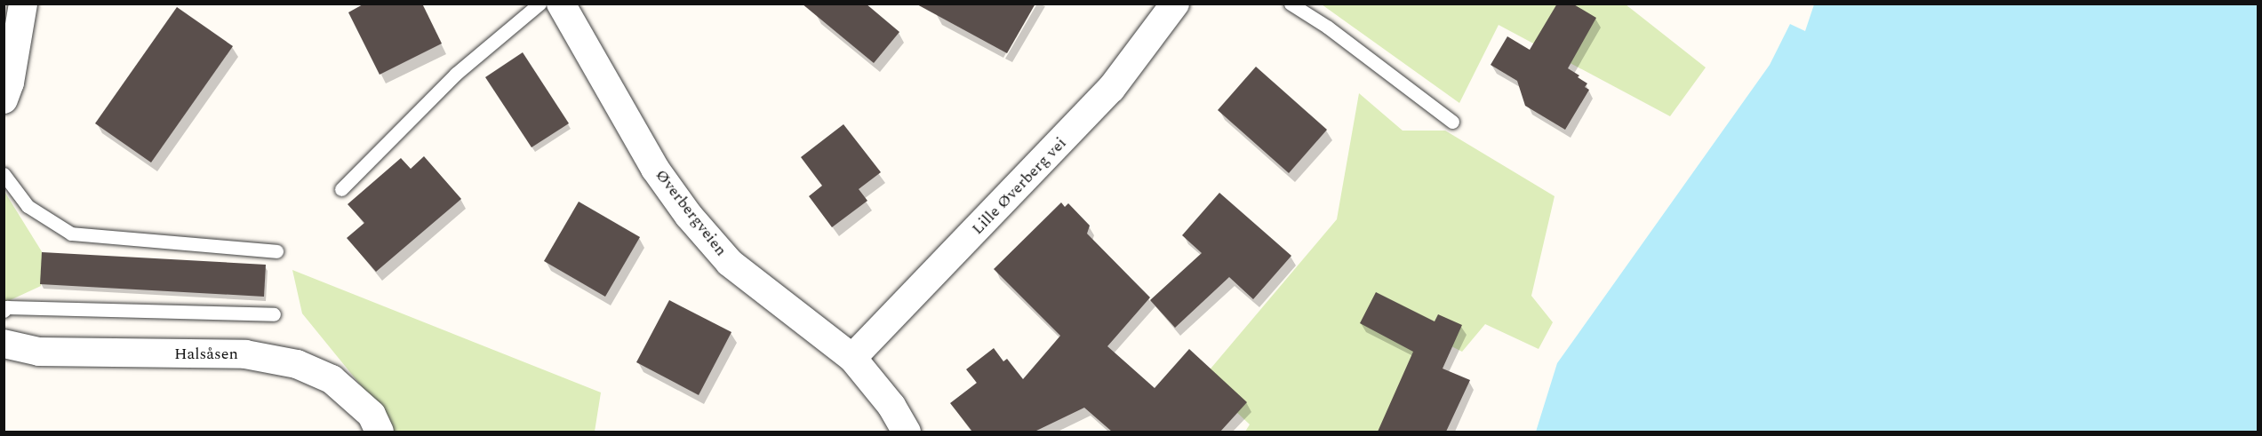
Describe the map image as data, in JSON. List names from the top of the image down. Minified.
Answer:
{"streets":{"street":["Lille Øverberg vei","Øverbergveien","Halsåsen"]},"crossings":[["Lille Øverberg vei","Øverbergveien"]]}
